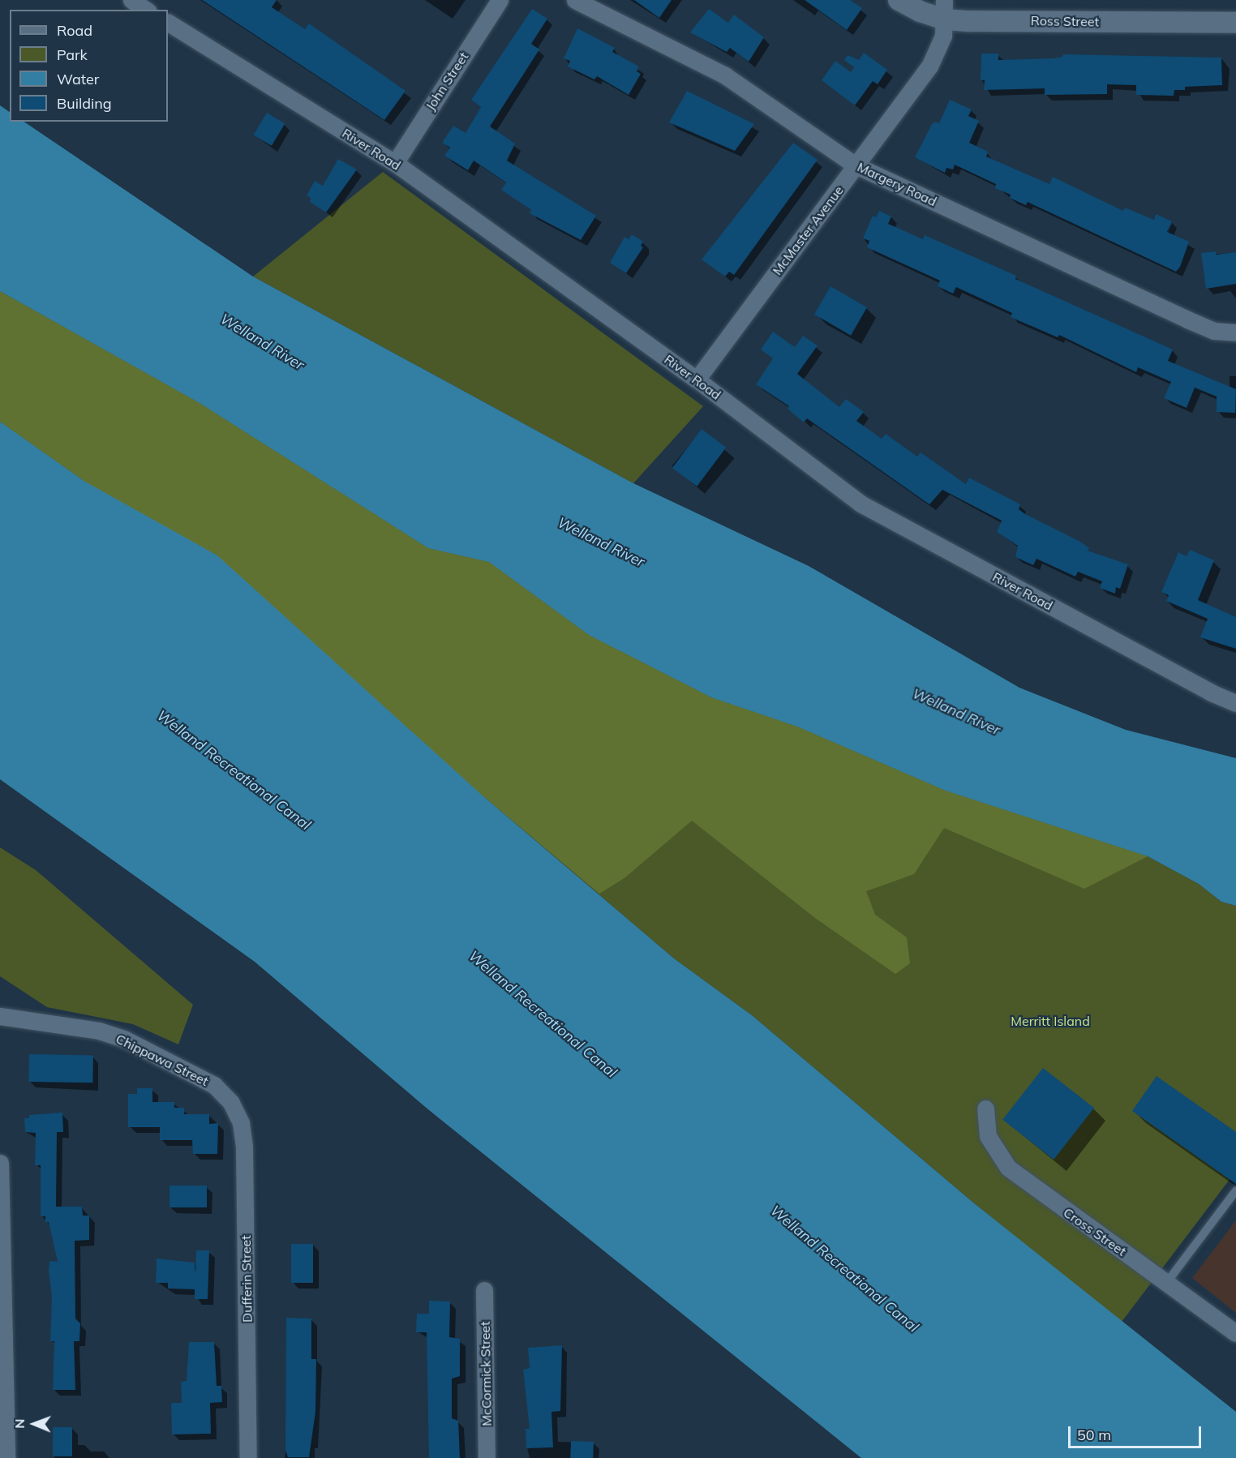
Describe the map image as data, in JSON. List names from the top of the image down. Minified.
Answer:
{"streets":{"street":["Ross Street","John Street","River Road","Margery Road","McMaster Avenue","Chippawa Street","Cross Street","Dufferin Street","McCormick Street"]},"crossings":[["Ross Street","McMaster Avenue"],["John Street","River Road"],["River Road","McMaster Avenue"],["Margery Road","McMaster Avenue"],["Chippawa Street","Dufferin Street"]],"water":["Welland River","Welland Recreational Canal"],"parks":["Merritt Island"],"legend":["Road","Park","Water","Building"],"scale_bar":"50 m","north":"left"}
